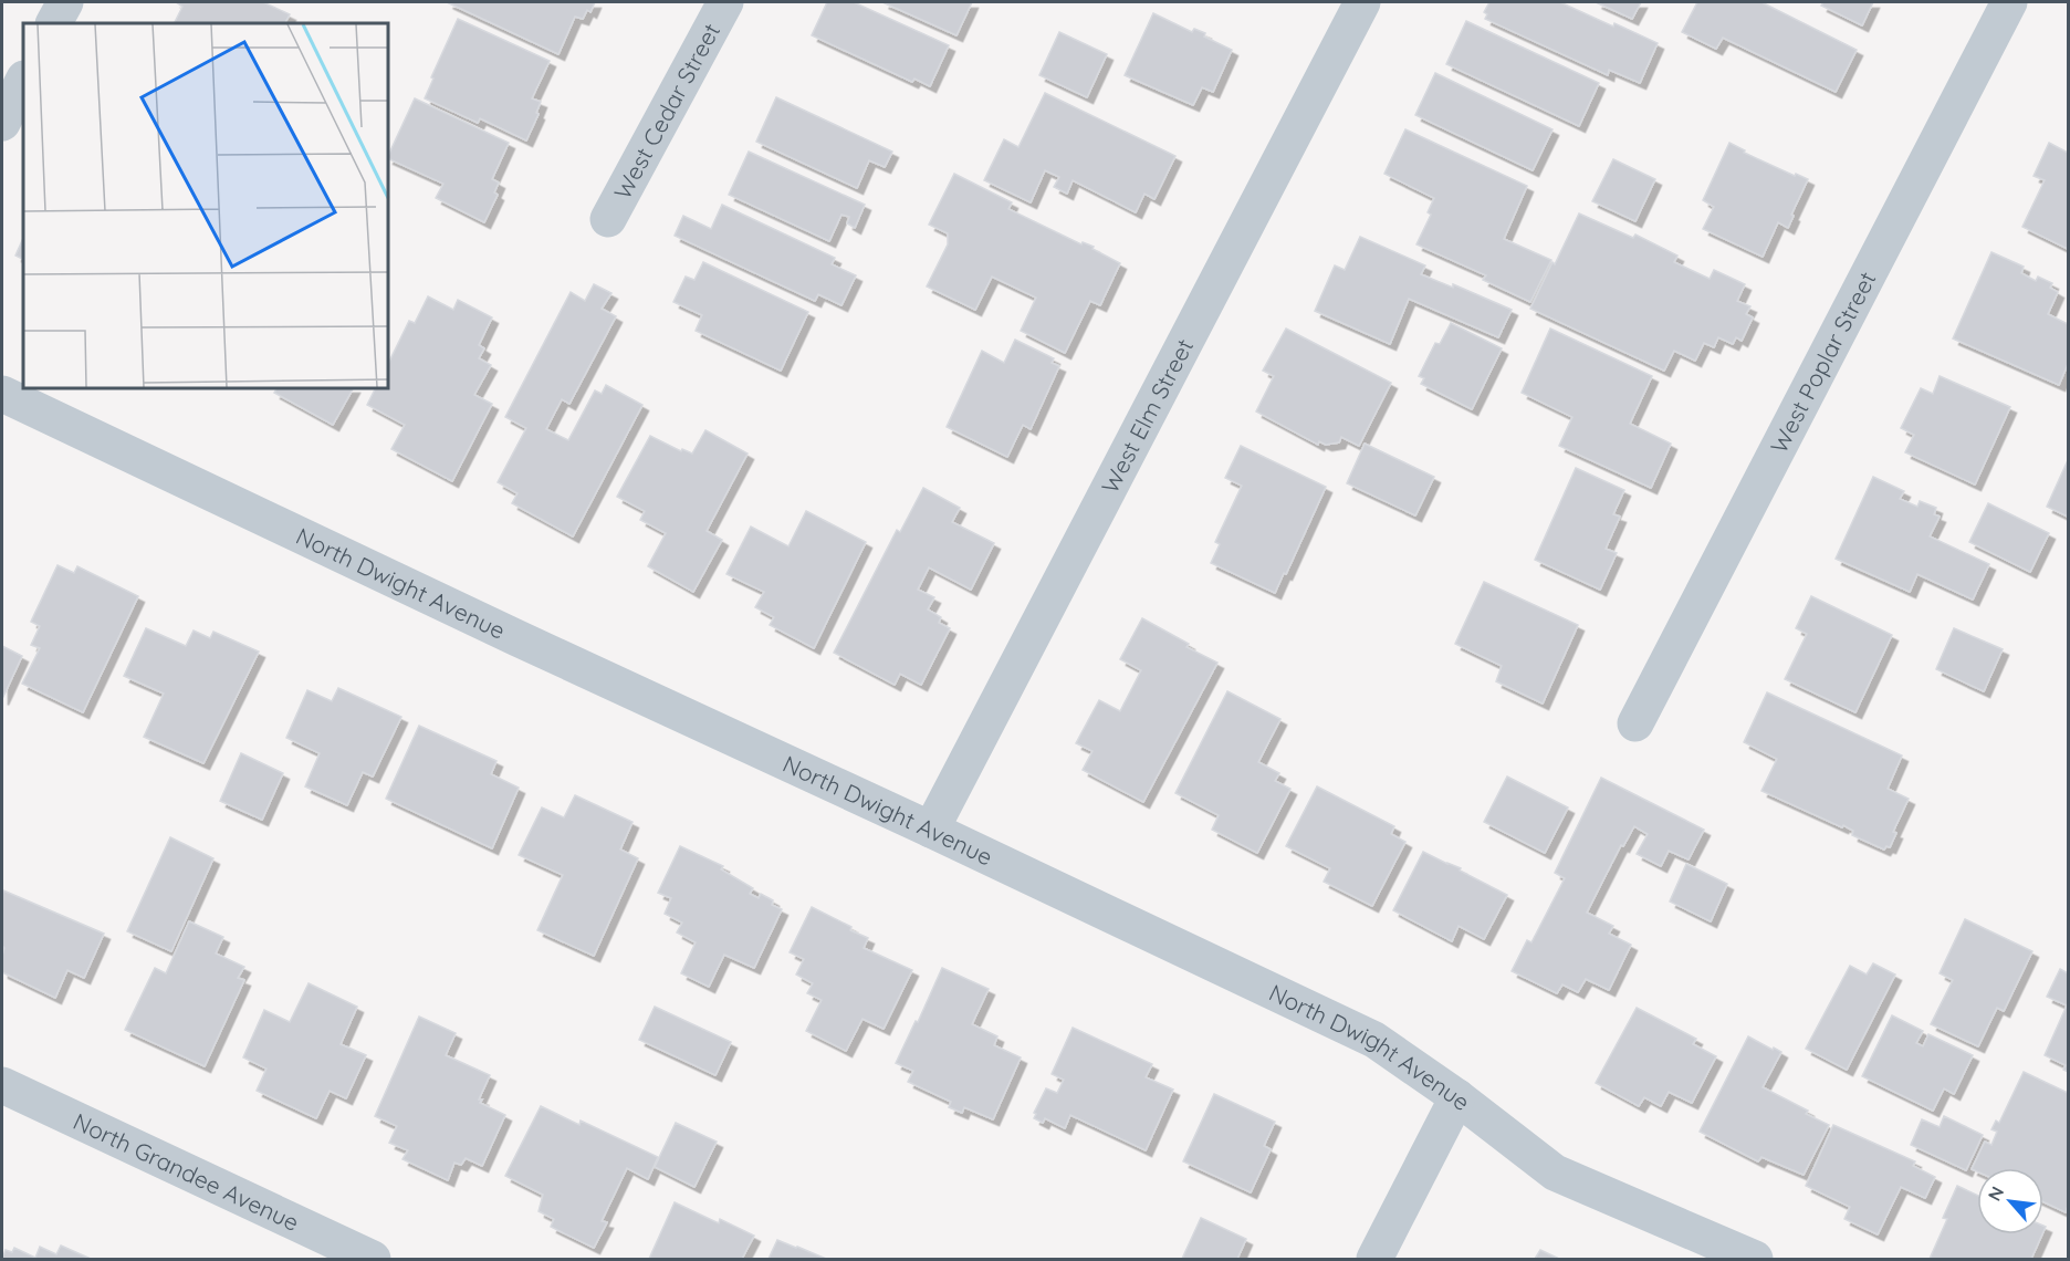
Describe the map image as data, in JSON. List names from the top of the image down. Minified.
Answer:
{"streets":{"street":["West Cedar Street","West Poplar Street","West Elm Street","North Dwight Avenue","North Grandee Avenue"]},"crossings":[["West Elm Street","North Dwight Avenue"]],"north":"top left"}
